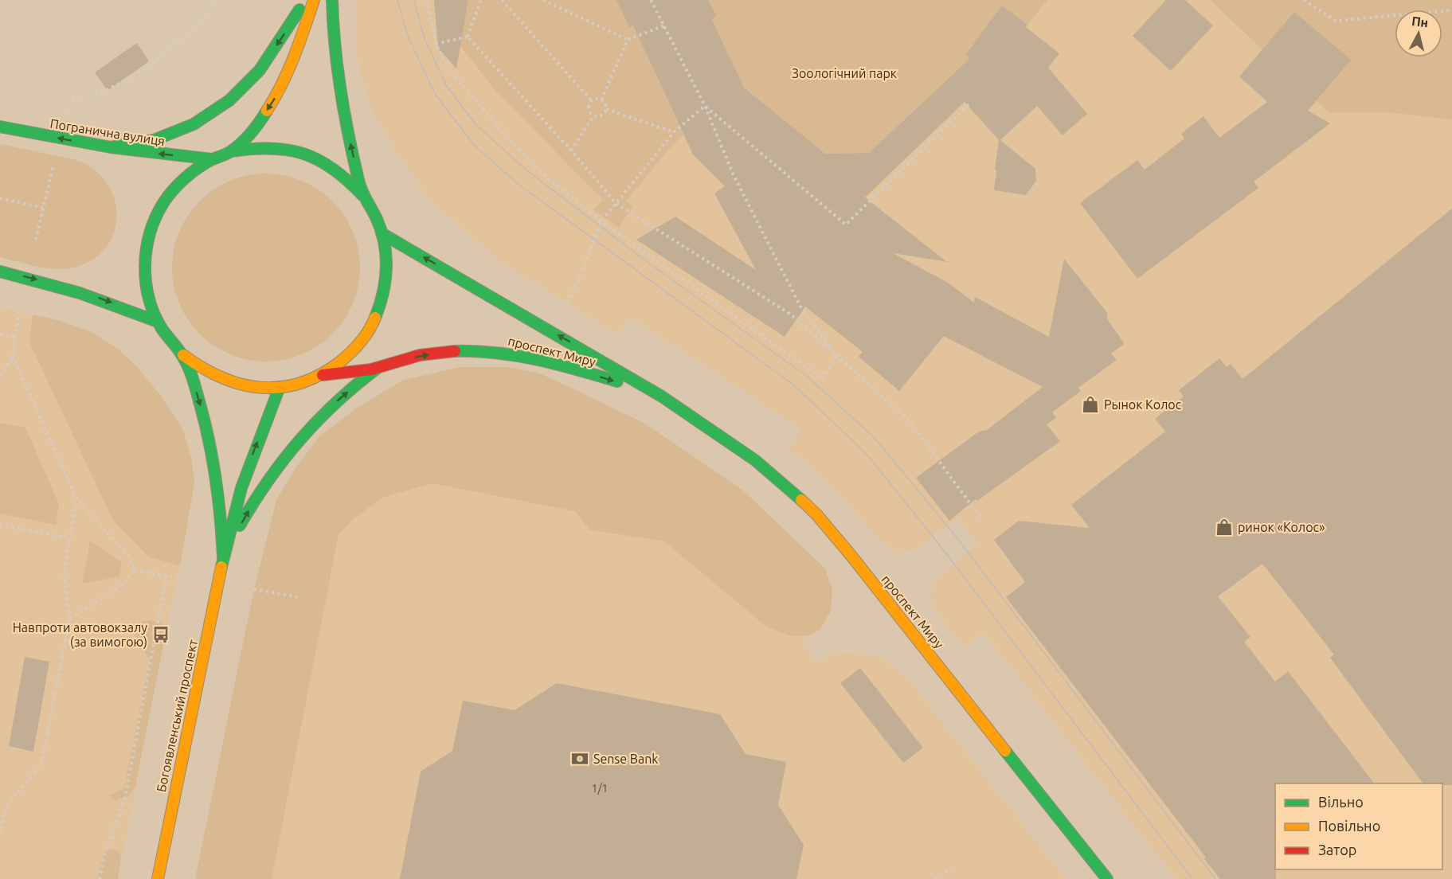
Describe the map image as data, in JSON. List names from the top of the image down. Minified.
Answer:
{"streets":{"main road":["Погранична вулиця","проспект Миру","Богоявленський проспект"]},"crossings":[["Погранична вулиця","Богоявленський проспект"]],"one_way":["Погранична вулиця"],"parks":["Зоологічний парк"],"places":{"shop":["Рынок Колос","ринок «Колос»"],"bus stop":["Навпроти автовокзалу (за вимогою)"],"bank":["Sense Bank"]},"house_numbers":["1/1"],"legend":["Вільно","Повільно","Затор"],"north":"top"}
